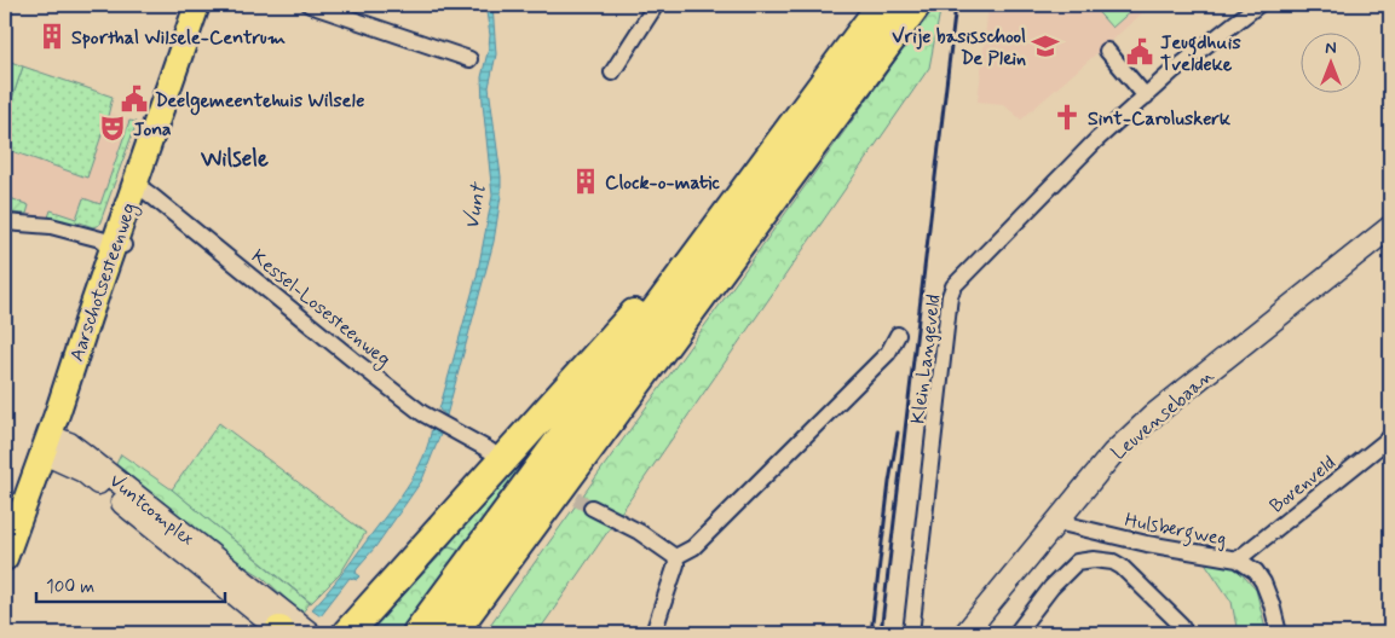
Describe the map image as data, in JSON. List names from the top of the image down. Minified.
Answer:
{"streets":{"main road":["Aarschotsesteenweg","Leuvensebaan","Vuntcomplex"],"street":["Kessel-Losesteenweg","Klein Langeveld","Bovenveld","Hulsbergweg"]},"crossings":[["Aarschotsesteenweg","Kessel-Losesteenweg"],["Aarschotsesteenweg","Vuntcomplex"],["Leuvensebaan","Hulsbergweg"],["Bovenveld","Hulsbergweg"]],"districts":["Wilsele"],"water":["Vunt"],"places":{"building":["Sporthal Wilsele-Centrum","Clock-o-matic"],"school or university":["Vrije basisschool De Plein"],"public building":["Jeugdhuis Tveldeke","Deelgemeentehuis Wilsele"],"church":["Sint-Caroluskerk"],"theatre":["Jona"]},"scale_bar":"100 m","north":"top"}
